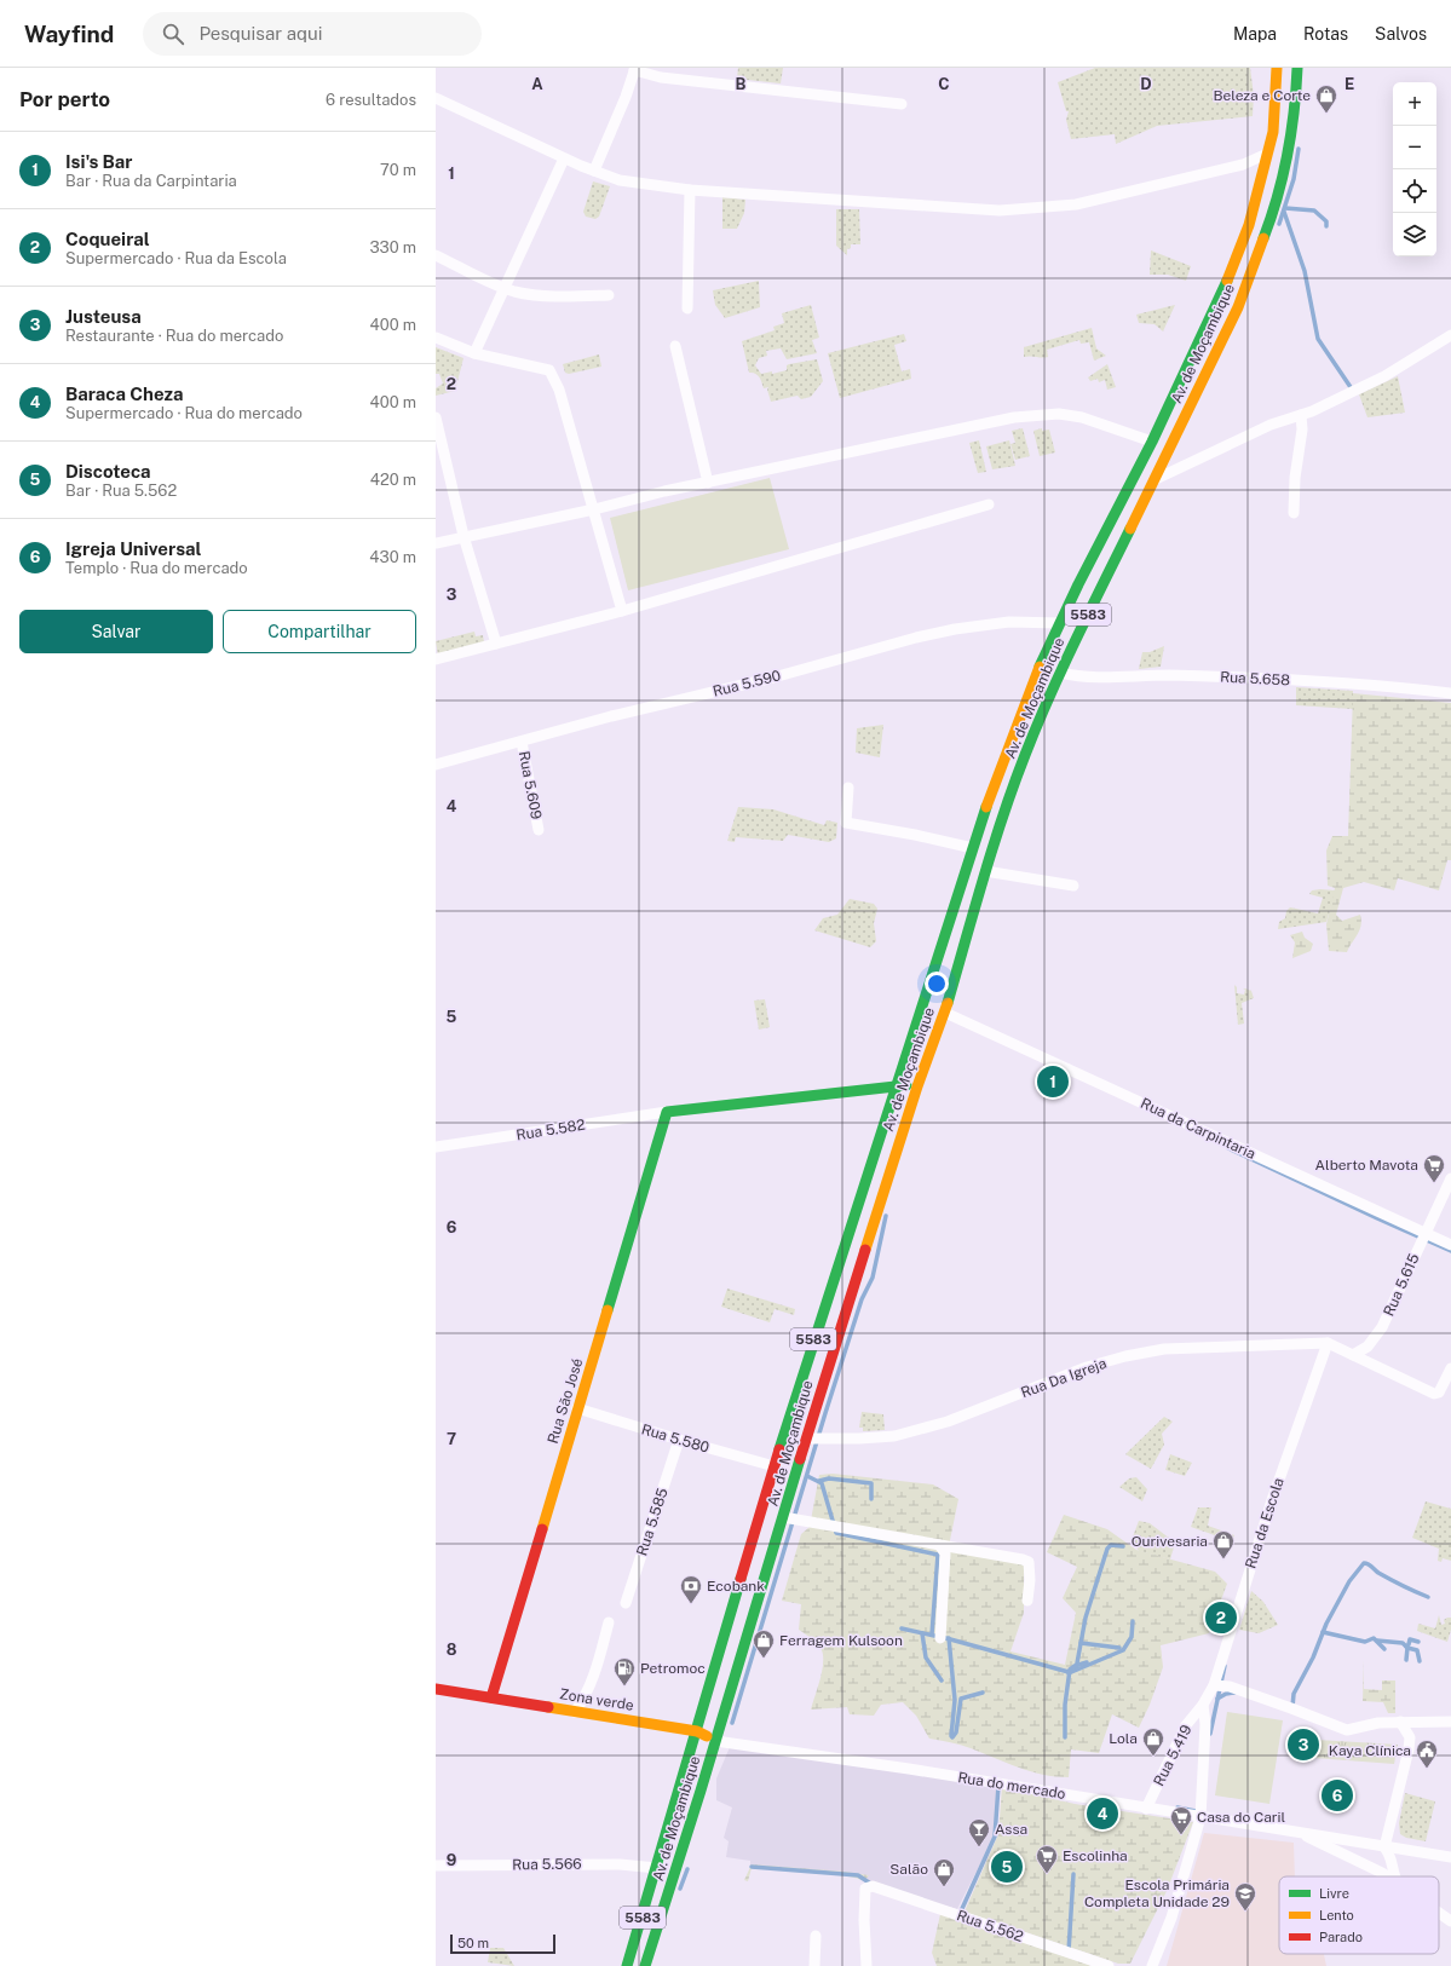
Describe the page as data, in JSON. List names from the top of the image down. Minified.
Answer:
{"streets":{"main road":["Av. de Moçambique","5583","Rua São José","Zona verde"],"street":["Rua 5.658","Rua 5.590","Rua 5.609","Rua da Carpintaria","Rua 5.582","Rua 5.615","Rua Da Igreja","Rua 5.580","Rua 5.585","Rua da Escola","Rua 5.419","Rua do mercado","Rua 5.566","Rua 5.562"]},"crossings":[["Av. de Moçambique","Rua 5.658"],["Av. de Moçambique","Rua 5.590"],["Av. de Moçambique","Rua da Carpintaria"],["Av. de Moçambique","Rua Da Igreja"],["Av. de Moçambique","Rua 5.580"],["Av. de Moçambique","Zona verde"],["Av. de Moçambique","Rua do mercado"],["Av. de Moçambique","Rua 5.566"],["Rua 5.590","Rua 5.609"],["Rua da Carpintaria","Rua 5.615"],["Rua 5.582","Rua São José"],["Rua Da Igreja","Rua da Escola"],["Rua São José","Rua 5.580"],["Rua São José","Zona verde"],["Rua 5.580","Rua 5.585"],["Rua da Escola","Rua 5.419"],["Zona verde","Rua do mercado"],["Rua 5.419","Rua do mercado"]],"places":{"shop":["Beleza e Corte","Ourivesaria","Ferragem Kulsoon","Lola","Salão"],"supermarket":["Alberto Mavota","Casa do Caril","Escolinha"],"bank":["Ecobank"],"fuel station":["Petromoc"],"public building":["Kaya Clínica"],"bar":["Assa"],"school or university":["Escola Primária Completa Unidade 29"]},"legend":["Livre","Lento","Parado"],"scale_bar":"50 m","page":{"header":"Wayfind","search":"Pesquisar aqui","nav":["Mapa","Rotas","Salvos"],"heading":["Por perto","6 resultados"],"map_buttons":["+","−"],"list":[{"mark":"1","name":"Isi's Bar","note":"Bar · Rua da Carpintaria","value":"70 m"},{"mark":"2","name":"Coqueiral","note":"Supermercado · Rua da Escola","value":"330 m"},{"mark":"3","name":"Justeusa","note":"Restaurante · Rua do mercado","value":"400 m"},{"mark":"4","name":"Baraca Cheza","note":"Supermercado · Rua do mercado","value":"400 m"},{"mark":"5","name":"Discoteca","note":"Bar · Rua 5.562","value":"420 m"},{"mark":"6","name":"Igreja Universal","note":"Templo · Rua do mercado","value":"430 m"}],"buttons":["Salvar","Compartilhar"],"pins":["1","2","3","6","4","5"],"scale":"50 m"},"grid":{"columns":["A","B","C","D","E"],"rows":["1","2","3","4","5","6","7","8","9"]}}
